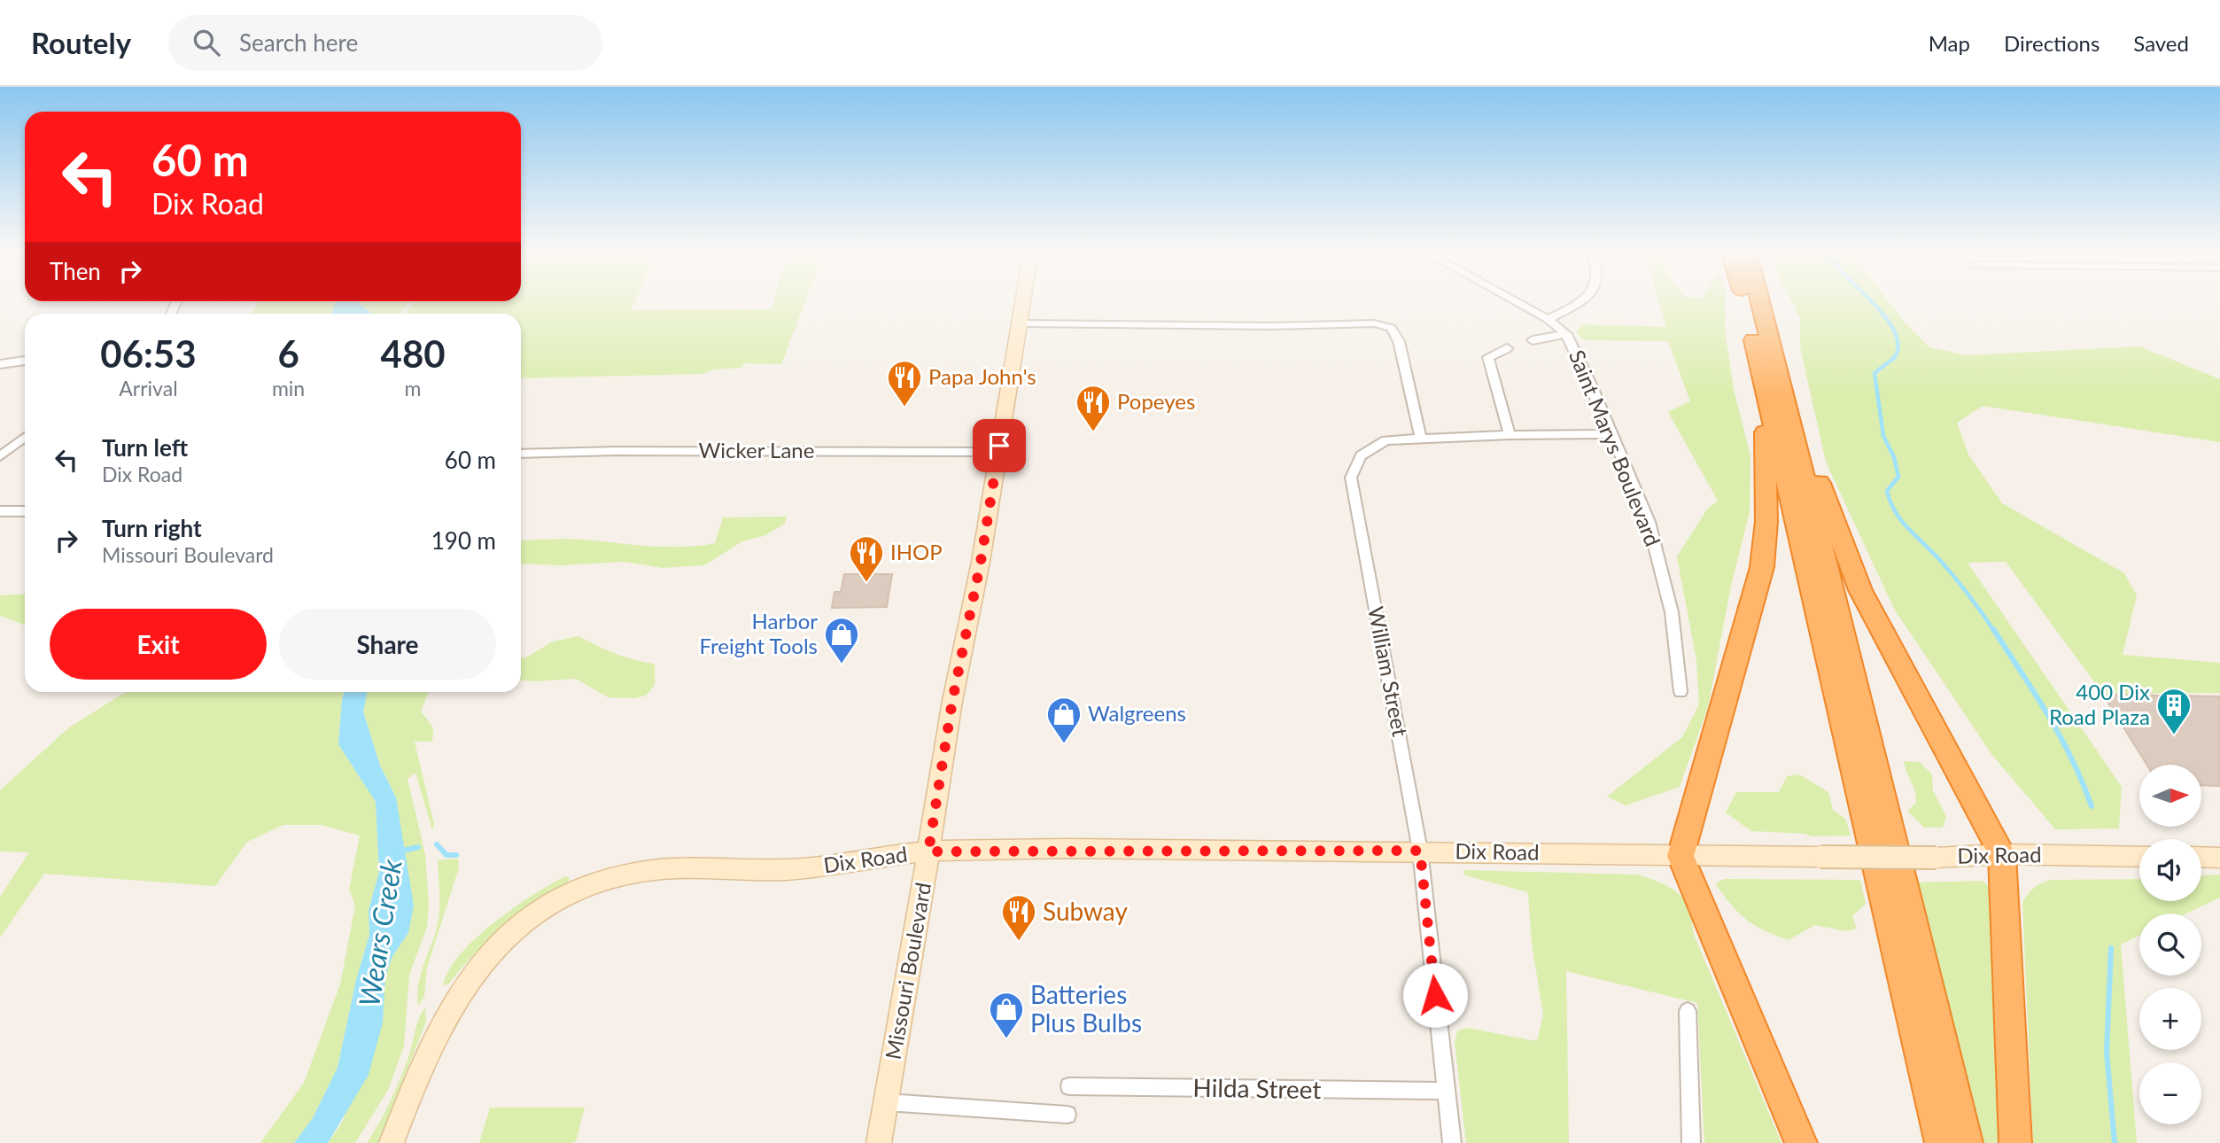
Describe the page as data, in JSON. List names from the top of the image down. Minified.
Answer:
{"streets":{"main road":["Dix Road","Missouri Boulevard"],"street":["Saint Marys Boulevard","Wicker Lane","William Street","Hilda Street"]},"crossings":[["Saint Marys Boulevard","William Street"],["Wicker Lane","Missouri Boulevard"],["William Street","Dix Road"],["William Street","Hilda Street"],["Dix Road","Missouri Boulevard"]],"water":["Wears Creek"],"places":{"restaurant":["Papa John's","Popeyes","IHOP","Subway"],"shop":["Harbor Freight Tools","Walgreens","Batteries Plus Bulbs"],"building":["400 Dix Road Plaza"]},"north":"right","page":{"header":"Routely","search":"Search here","nav":["Map","Directions","Saved"],"turn":["60 m","Dix Road"],"then":"Then","eta":["06:53","Arrival","6","min","480","m"],"list":[{"name":"Turn left","note":"Dix Road","value":"60 m"},{"name":"Turn right","note":"Missouri Boulevard","value":"190 m"}],"buttons":["Exit","Share"],"map_buttons":["+","−"]}}
